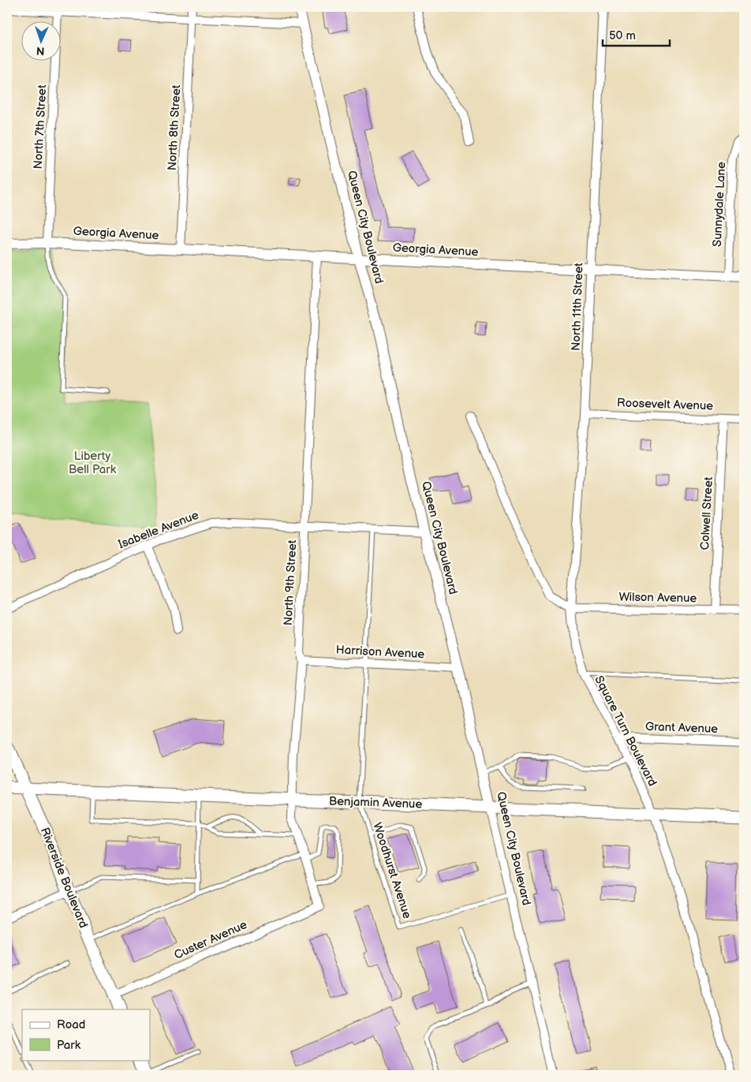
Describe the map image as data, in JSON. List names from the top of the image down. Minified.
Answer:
{"streets":{"main road":["Benjamin Avenue","Riverside Boulevard"],"street":["North 7th Street","North 8th Street","Sunnydale Lane","Queen City Boulevard","Georgia Avenue","North 11th Street","Roosevelt Avenue","Colwell Street","Isabelle Avenue","North 9th Street","Wilson Avenue","Harrison Avenue","Grant Avenue","Square Turn Boulevard","Custer Avenue"],"lane":["Woodhurst Avenue"]},"crossings":[["North 7th Street","Georgia Avenue"],["North 8th Street","Georgia Avenue"],["Sunnydale Lane","Georgia Avenue"],["Queen City Boulevard","Georgia Avenue"],["Queen City Boulevard","Isabelle Avenue"],["Queen City Boulevard","Harrison Avenue"],["Queen City Boulevard","Benjamin Avenue"],["Queen City Boulevard","Woodhurst Avenue"],["Georgia Avenue","North 11th Street"],["Georgia Avenue","North 9th Street"],["North 11th Street","Roosevelt Avenue"],["North 11th Street","Wilson Avenue"],["North 11th Street","Square Turn Boulevard"],["Roosevelt Avenue","Colwell Street"],["Colwell Street","Wilson Avenue"],["Isabelle Avenue","North 9th Street"],["North 9th Street","Harrison Avenue"],["North 9th Street","Benjamin Avenue"],["North 9th Street","Custer Avenue"],["Wilson Avenue","Square Turn Boulevard"],["Grant Avenue","Square Turn Boulevard"],["Square Turn Boulevard","Benjamin Avenue"],["Benjamin Avenue","Woodhurst Avenue"],["Benjamin Avenue","Riverside Boulevard"],["Riverside Boulevard","Custer Avenue"]],"parks":["Liberty Bell Park"],"legend":["Road","Park"],"scale_bar":"50 m","north":"bottom"}
